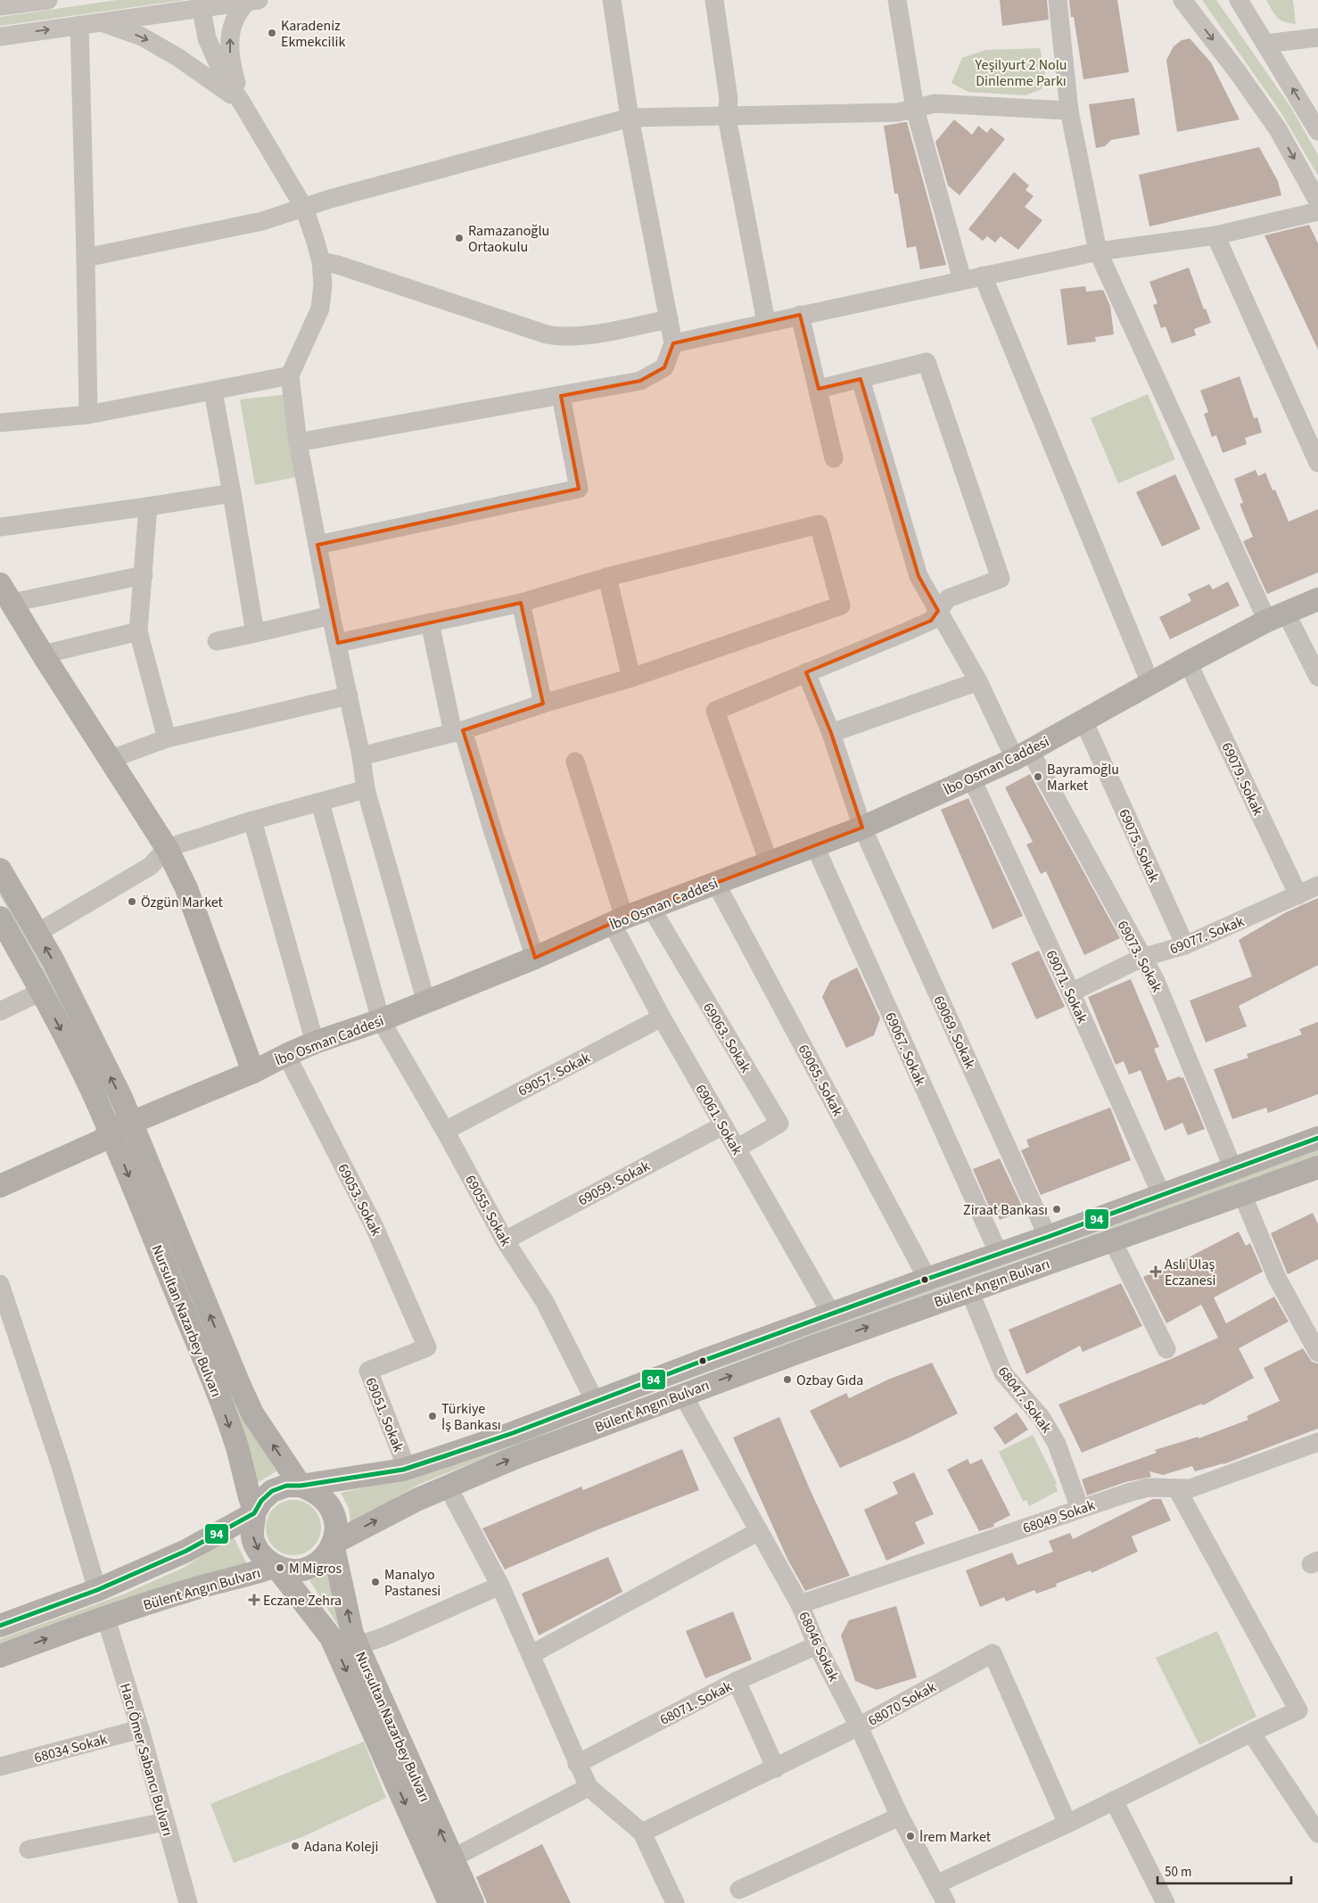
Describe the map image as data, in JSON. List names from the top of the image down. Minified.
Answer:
{"streets":{"main road":["İbo Osman Caddesi","Bülent Angın Bulvarı","Nursultan Nazarbey Bulvarı"],"street":["69079. Sokak","69075. Sokak","69077. Sokak","69073. Sokak","69071. Sokak","69069. Sokak","69063. Sokak","69067. Sokak","69057. Sokak","69065. Sokak","69061. Sokak","69059. Sokak","69053. Sokak","69055. Sokak","68047. Sokak","69051. Sokak","68049 Sokak","68046 Sokak","68071. Sokak","68070 Sokak","68034 Sokak","Hacı Ömer Sabancı Bulvarı"]},"crossings":[["İbo Osman Caddesi","69079. Sokak"],["İbo Osman Caddesi","69075. Sokak"],["İbo Osman Caddesi","69073. Sokak"],["İbo Osman Caddesi","69071. Sokak"],["İbo Osman Caddesi","69069. Sokak"],["İbo Osman Caddesi","69063. Sokak"],["İbo Osman Caddesi","69067. Sokak"],["İbo Osman Caddesi","69065. Sokak"],["İbo Osman Caddesi","69061. Sokak"],["İbo Osman Caddesi","69053. Sokak"],["İbo Osman Caddesi","69055. Sokak"],["İbo Osman Caddesi","Nursultan Nazarbey Bulvarı"],["69079. Sokak","69077. Sokak"],["69075. Sokak","69077. Sokak"],["69077. Sokak","69073. Sokak"],["69077. Sokak","69071. Sokak"],["69073. Sokak","Bülent Angın Bulvarı"],["69071. Sokak","Bülent Angın Bulvarı"],["69069. Sokak","Bülent Angın Bulvarı"],["69063. Sokak","69061. Sokak"],["69067. Sokak","Bülent Angın Bulvarı"],["69057. Sokak","69061. Sokak"],["69057. Sokak","69055. Sokak"],["69065. Sokak","Bülent Angın Bulvarı"],["69061. Sokak","69059. Sokak"],["69061. Sokak","Bülent Angın Bulvarı"],["69059. Sokak","69055. Sokak"],["69053. Sokak","69051. Sokak"],["69055. Sokak","Bülent Angın Bulvarı"],["Bülent Angın Bulvarı","Nursultan Nazarbey Bulvarı"],["Bülent Angın Bulvarı","68047. Sokak"],["Bülent Angın Bulvarı","69051. Sokak"],["Bülent Angın Bulvarı","68046 Sokak"],["Bülent Angın Bulvarı","Hacı Ömer Sabancı Bulvarı"],["68047. Sokak","68049 Sokak"],["68049 Sokak","68046 Sokak"],["68046 Sokak","68071. Sokak"],["68046 Sokak","68070 Sokak"],["68034 Sokak","Hacı Ömer Sabancı Bulvarı"]],"parks":["Yeşilyurt 2 Nolu Dinlenme Parkı"],"places":{"other":["Karadeniz Ekmekcilik","Ramazanoğlu Ortaokulu","Bayramoğlu Market","Özgün Market","Ziraat Bankası","Ozbay Gıda","Türkiye İş Bankası","M Migros","Manalyo Pastanesi","İrem Market","Adana Koleji"],"health":["Aslı Ulaş Eczanesi","Eczane Zehra"]},"lines":["transit line 94"],"scale_bar":"50 m"}
